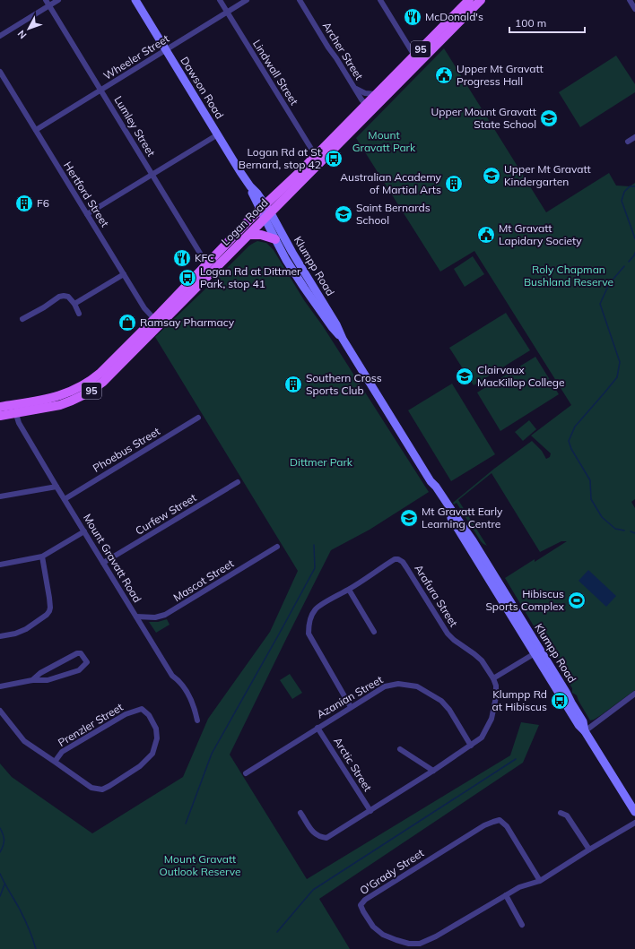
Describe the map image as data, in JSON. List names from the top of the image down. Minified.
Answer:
{"streets":{"main road":["95","Dawson Road","Logan Road","Klumpp Road"],"street":["Archer Street","Wheeler Street","Lindwall Street","Lumley Street","Hertford Street","Phoebus Street","Curfew Street","Mount Gravatt Road","Mascot Street","Arafura Street","Azanian Street","Prenzler Street","Arctic Street","O'Grady Street"]},"crossings":[["Archer Street","Logan Road"],["Wheeler Street","Lindwall Street"],["Wheeler Street","Dawson Road"],["Wheeler Street","Lumley Street"],["Wheeler Street","Hertford Street"],["Lindwall Street","Logan Road"],["Dawson Road","Logan Road"],["Dawson Road","Klumpp Road"],["Lumley Street","Logan Road"],["Hertford Street","Logan Road"],["Logan Road","Klumpp Road"],["Logan Road","Mount Gravatt Road"],["Phoebus Street","Mount Gravatt Road"],["Curfew Street","Mount Gravatt Road"],["Mount Gravatt Road","Mascot Street"],["Arafura Street","Azanian Street"],["Arafura Street","Arctic Street"],["Azanian Street","Arctic Street"]],"parks":["Mount Gravatt Park","Roly Chapman Bushland Reserve","Dittmer Park","Mount Gravatt Outlook Reserve"],"places":{"restaurant":["McDonald's","KFC"],"public building":["Upper Mt Gravatt Progress Hall","Mt Gravatt Lapidary Society"],"school or university":["Upper Mount Gravatt State School","Upper Mt Gravatt Kindergarten","Saint Bernards School","Clairvaux MacKillop College","Mt Gravatt Early Learning Centre"],"bus stop":["Logan Rd at St Bernard, stop 42","Logan Rd at Dittmer Park, stop 41","Klumpp Rd at Hibiscus"],"building":["Australian Academy of Martial Arts","F6","Southern Cross Sports Club"],"shop":["Ramsay Pharmacy"],"sports":["Hibiscus Sports Complex"]},"scale_bar":"100 m","north":"bottom left"}
